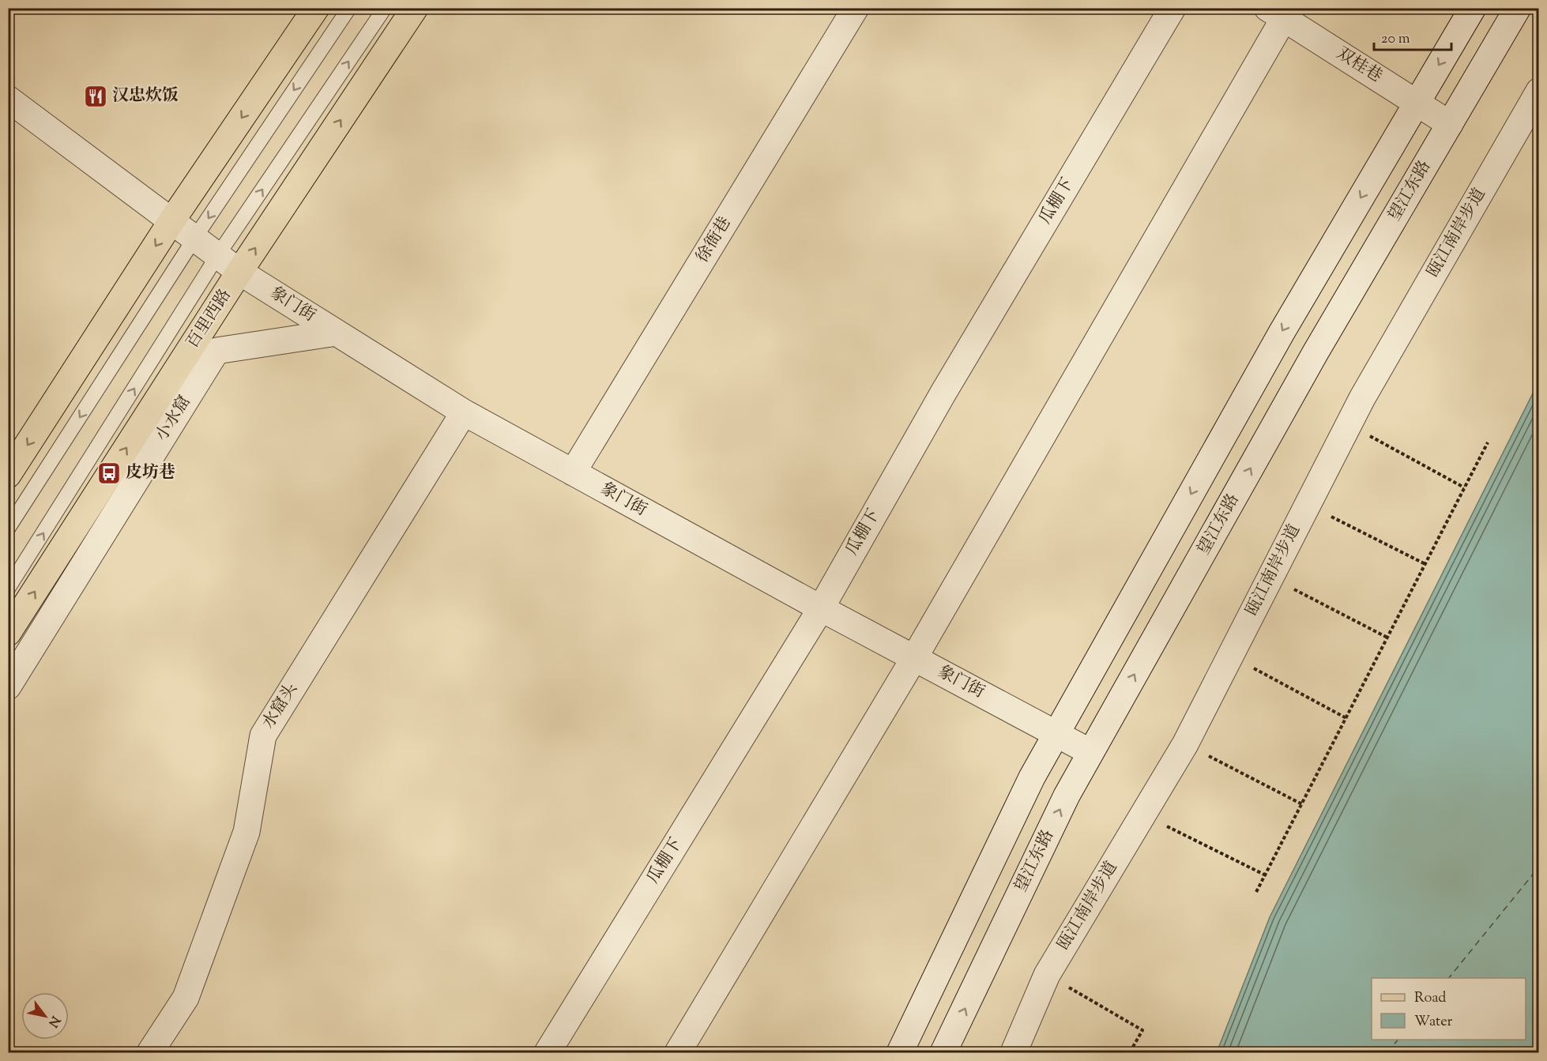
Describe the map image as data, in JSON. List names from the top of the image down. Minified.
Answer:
{"streets":{"main road":["百里西路"],"street":["双桂巷","望江东路","瓜棚下","瓯江南岸步道","徐衙巷","象门街","小水窟","水窟头"]},"crossings":[["双桂巷","望江东路"],["望江东路","象门街"],["瓜棚下","象门街"],["徐衙巷","象门街"],["象门街","百里西路"],["象门街","小水窟"],["象门街","水窟头"]],"places":{"restaurant":["汉忠炊饭"],"bus stop":["皮坊巷"]},"legend":["Road","Water"],"scale_bar":"20 m","north":"bottom right"}
